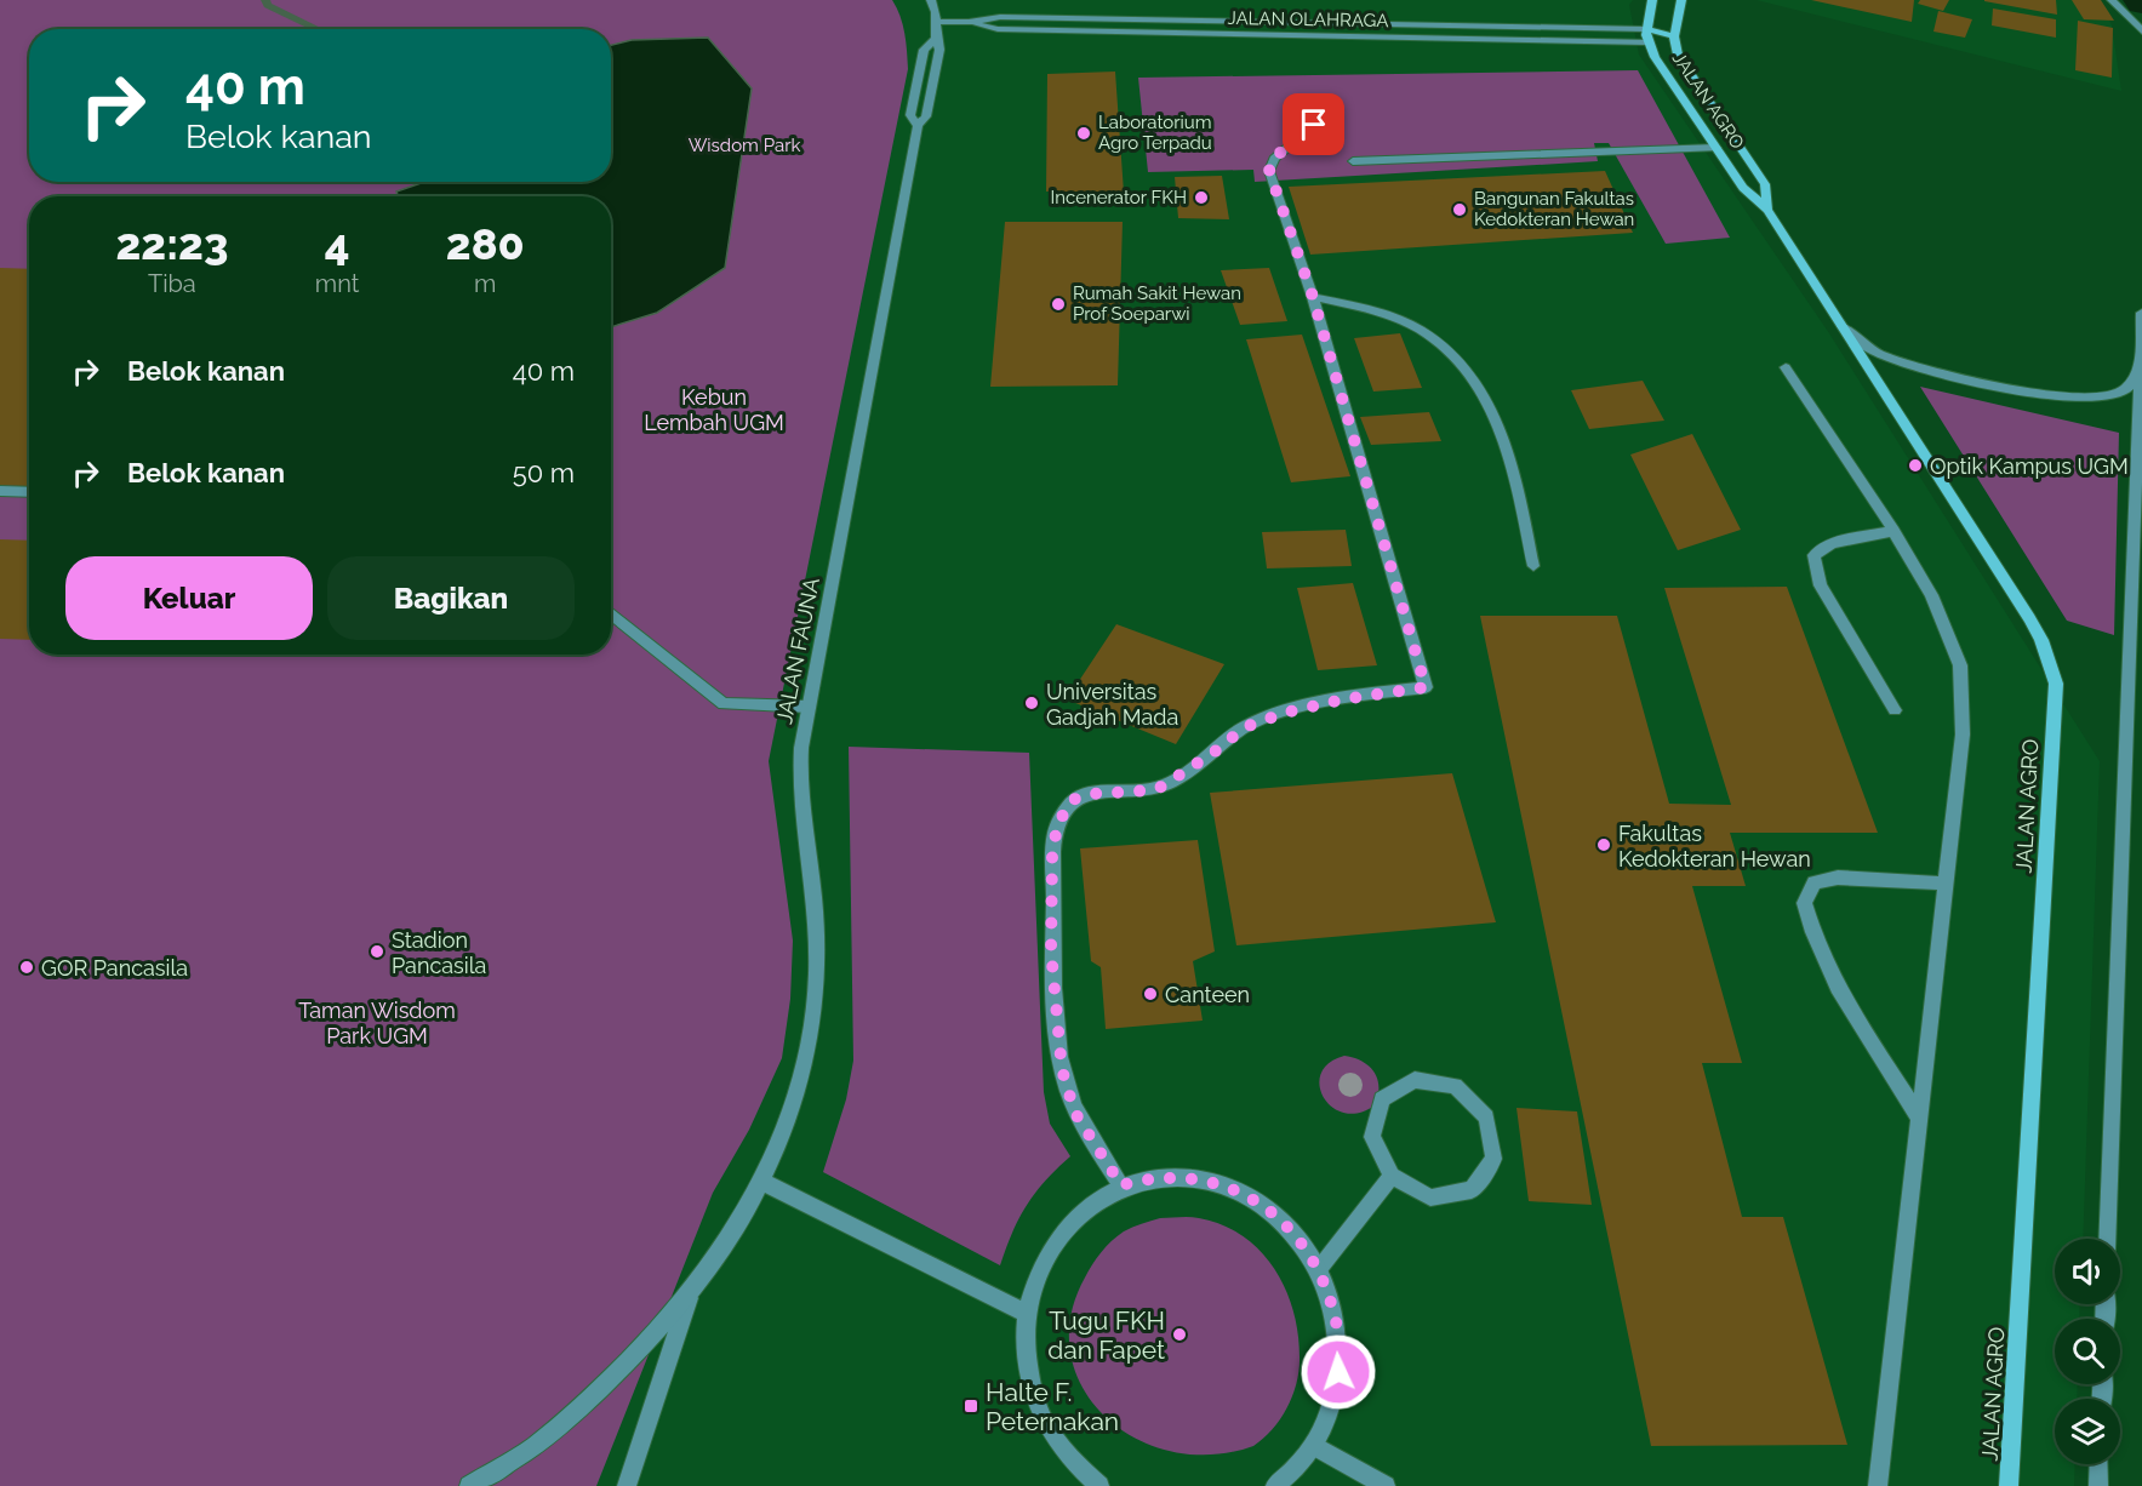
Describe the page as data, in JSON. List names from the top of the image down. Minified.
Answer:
{"streets":{"main road":["JALAN AGRO"],"street":["JALAN OLAHRAGA","JALAN FAUNA"]},"crossings":[["JALAN OLAHRAGA","JALAN AGRO"],["JALAN OLAHRAGA","JALAN FAUNA"]],"parks":["Wisdom Park","Kebun Lembah UGM","Taman Wisdom Park UGM"],"places":{"other":["Laboratorium Agro Terpadu","Incenerator FKH","Bangunan Fakultas Kedokteran Hewan","Rumah Sakit Hewan Prof Soeparwi","Optik Kampus UGM","Universitas Gadjah Mada","Fakultas Kedokteran Hewan","Stadion Pancasila","GOR Pancasila","Canteen","Tugu FKH dan Fapet"],"transit":["Halte F. Peternakan"]},"page":{"turn":["40 m","Belok kanan"],"eta":["22:23","Tiba","4","mnt","280","m"],"list":[{"name":"Belok kanan","value":"40 m"},{"name":"Belok kanan","value":"50 m"}],"buttons":["Keluar","Bagikan"]}}
